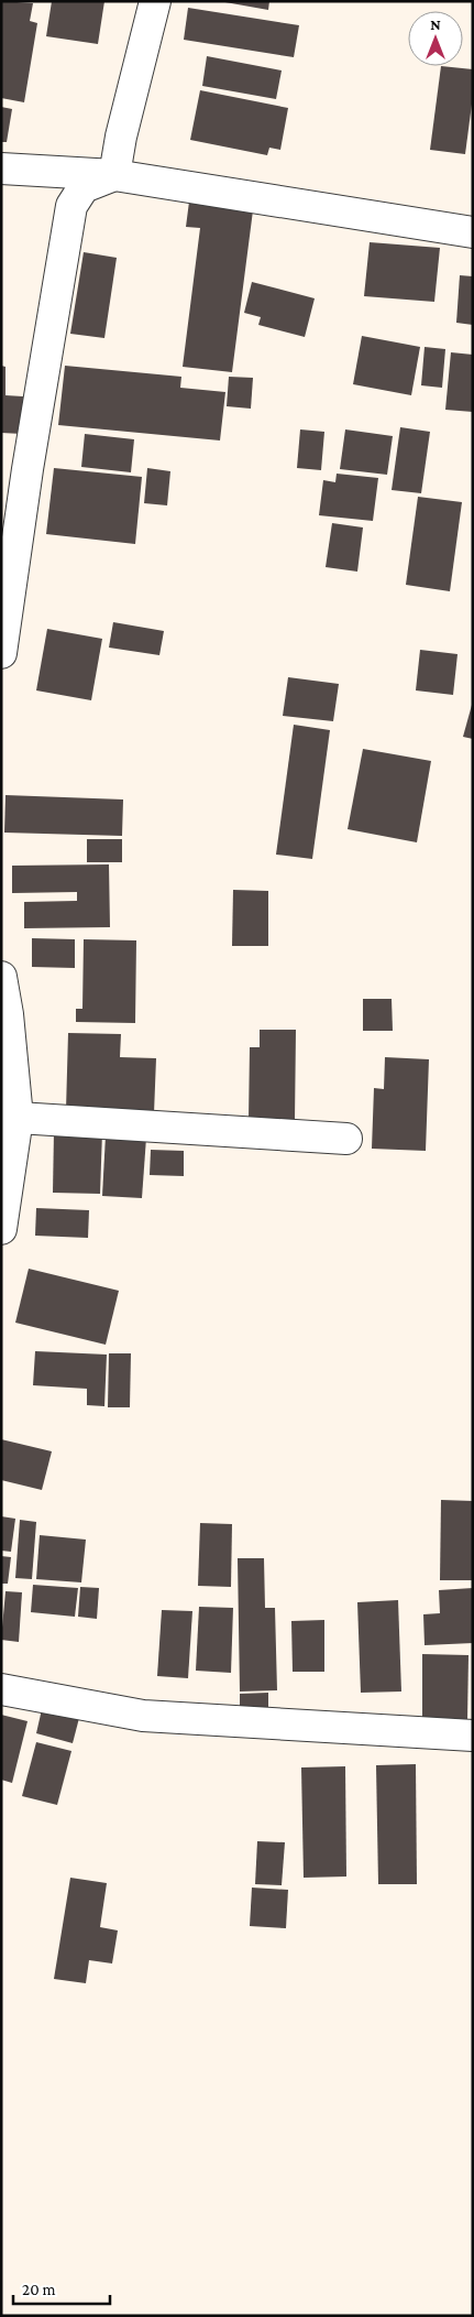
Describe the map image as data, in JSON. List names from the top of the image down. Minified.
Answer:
{"scale_bar":"20 m","north":"top"}
